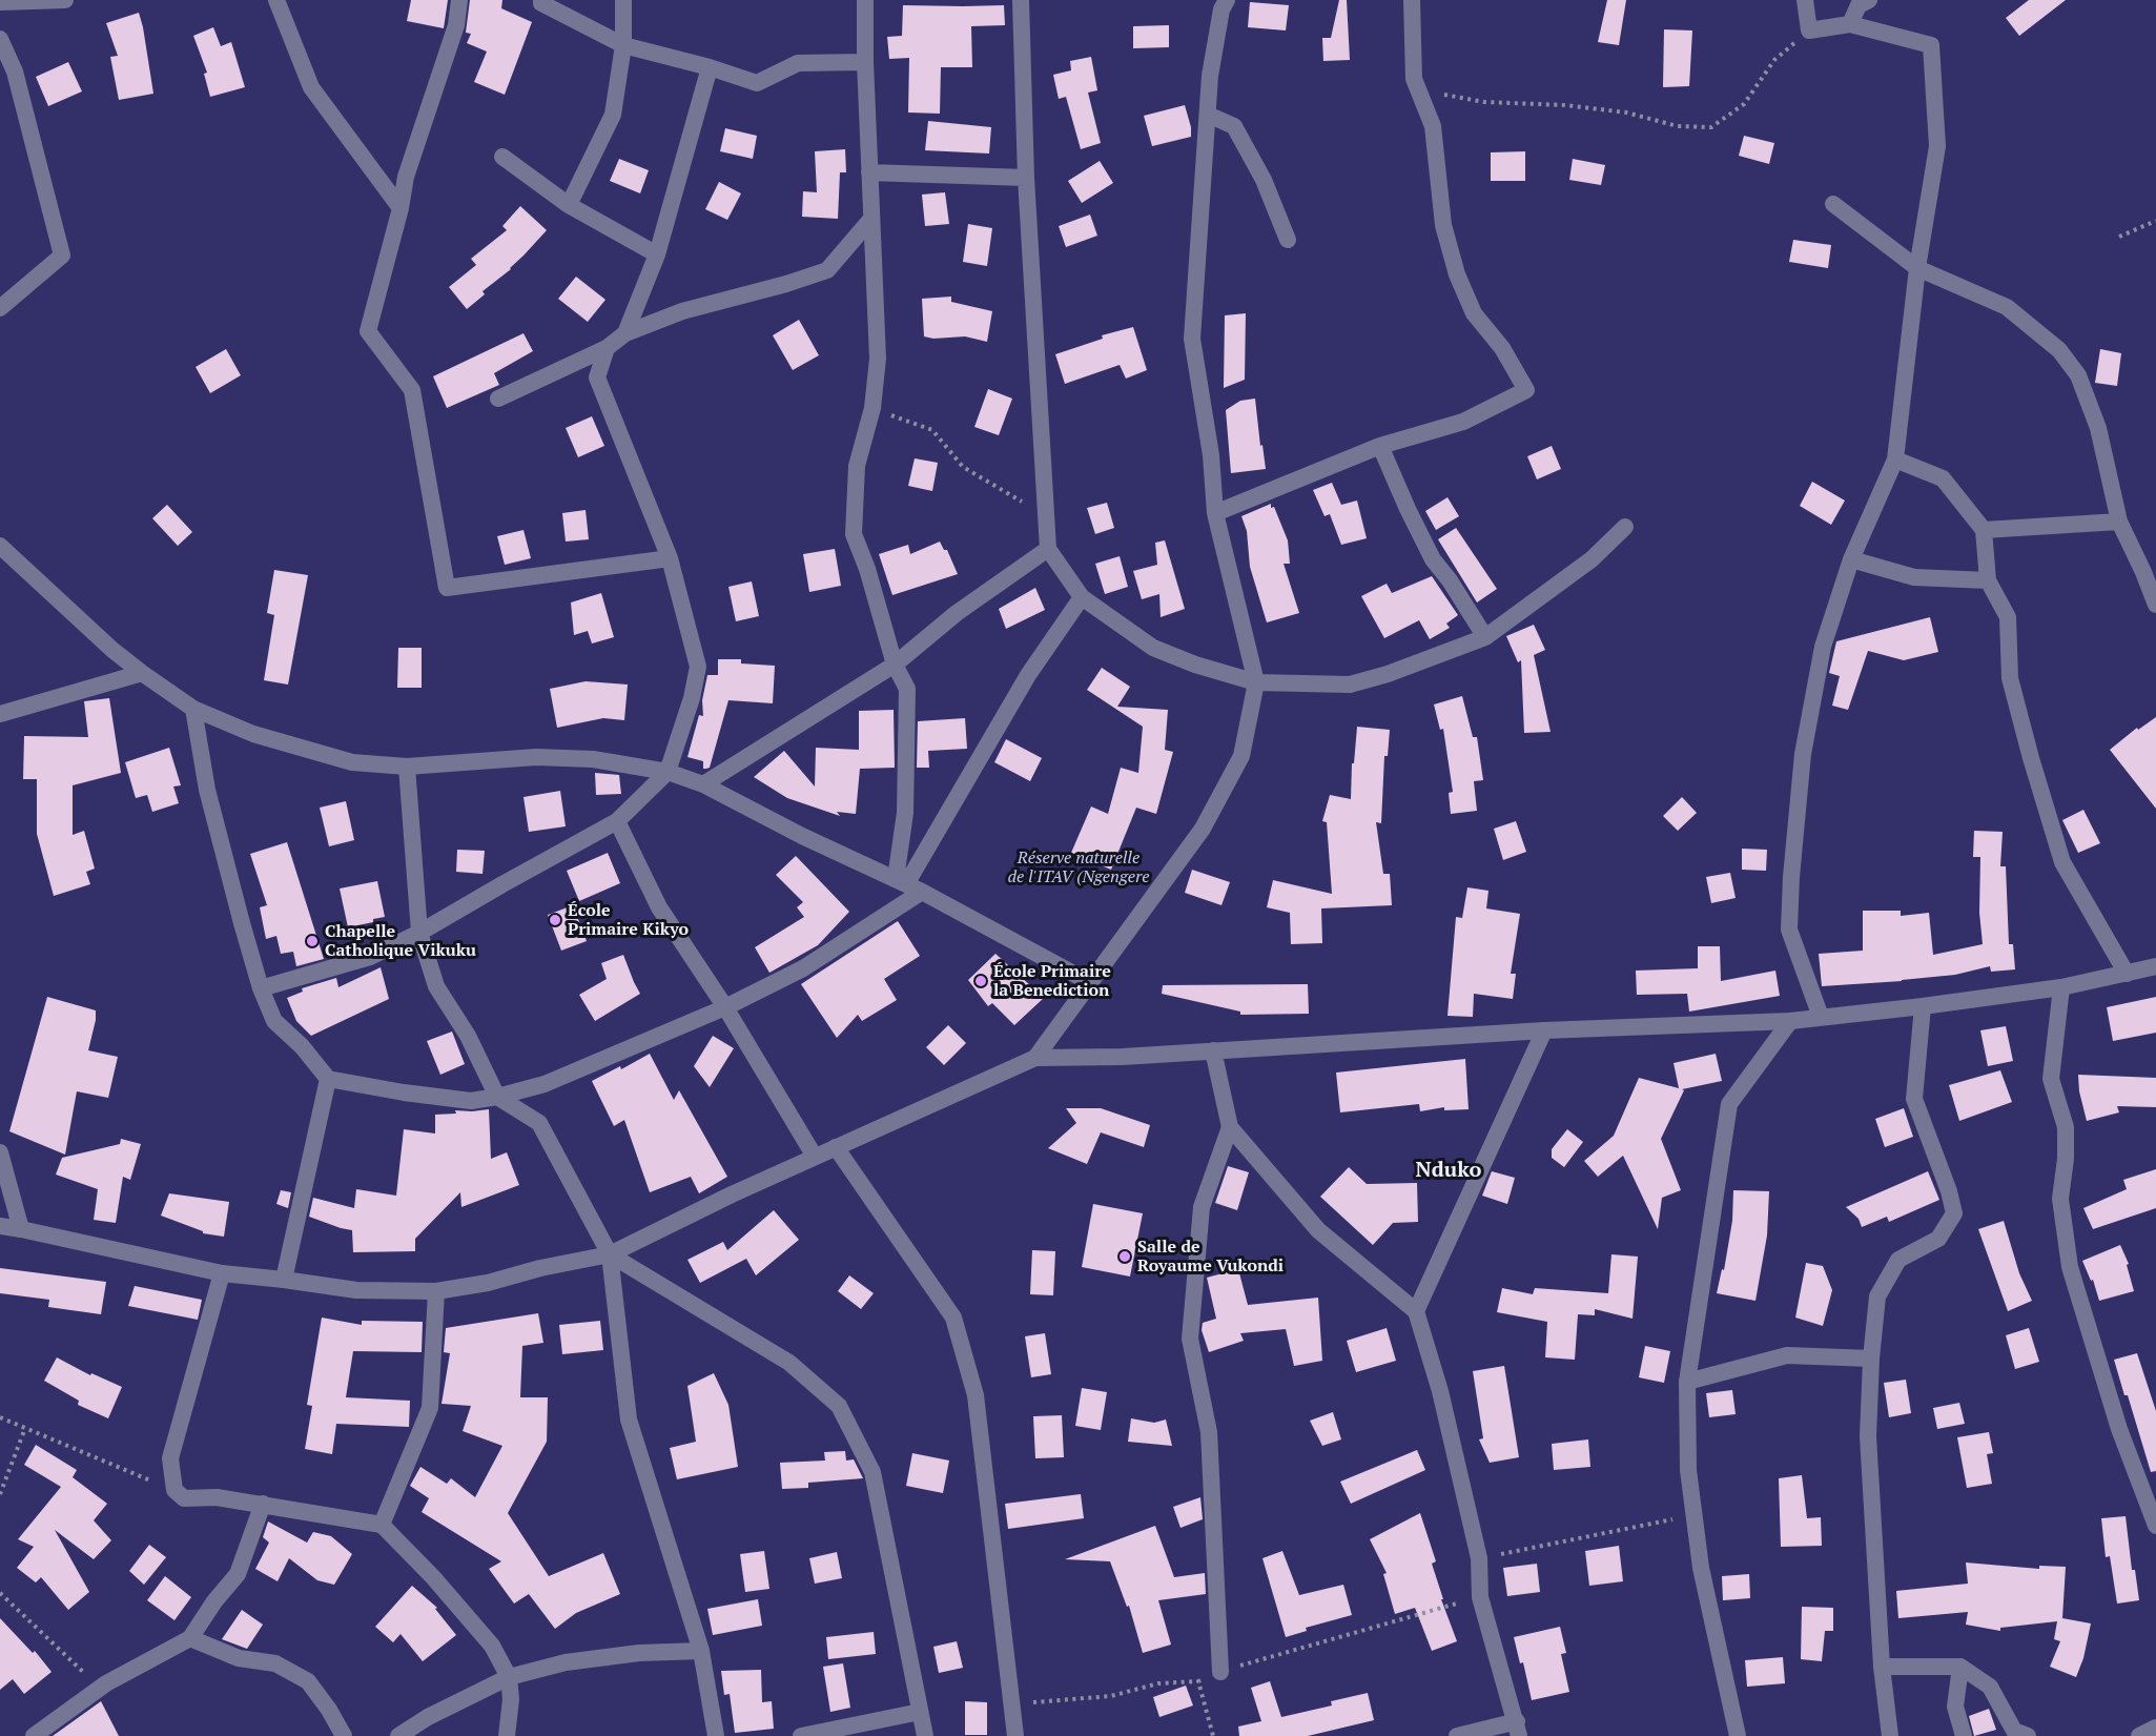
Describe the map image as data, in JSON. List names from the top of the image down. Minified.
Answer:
{"districts":["Nduko"],"parks":["Réserve naturelle de l'ITAV (Ngengere"],"places":["École Primaire Kikyo","Chapelle Catholique Vikuku","École Primaire la Benediction","Salle de Royaume Vukondi"]}
